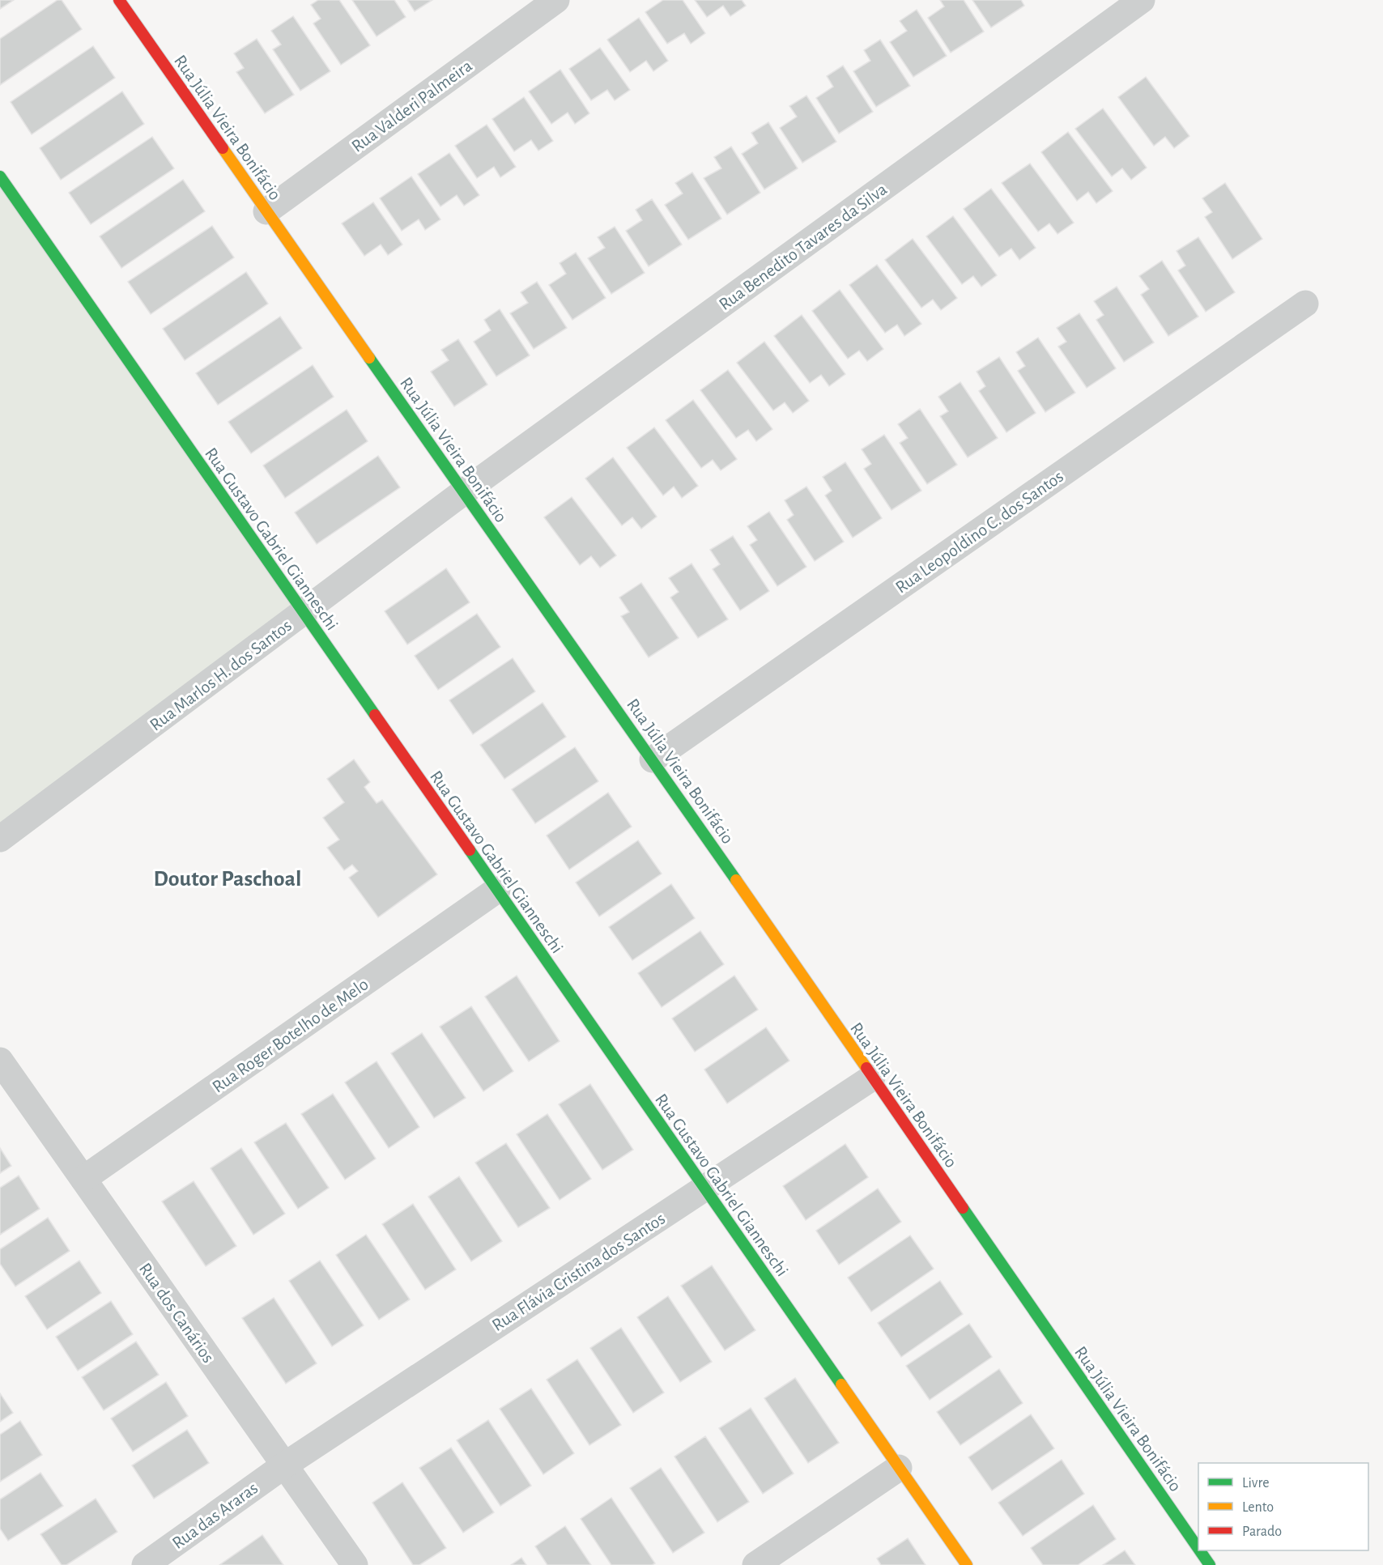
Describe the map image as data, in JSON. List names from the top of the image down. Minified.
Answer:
{"streets":{"street":["Rua Valderi Palmeira","Rua Júlia Vieira Bonifácio","Rua Benedito Tavares da Silva","Rua Leopoldino C. dos Santos","Rua Gustavo Gabriel Gianneschi","Rua Marlos H. dos Santos","Rua Roger Botelho de Melo","Rua Flávia Cristina dos Santos","Rua dos Canários","Rua das Araras"]},"crossings":[["Rua Valderi Palmeira","Rua Júlia Vieira Bonifácio"],["Rua Júlia Vieira Bonifácio","Rua Benedito Tavares da Silva"],["Rua Júlia Vieira Bonifácio","Rua Leopoldino C. dos Santos"],["Rua Júlia Vieira Bonifácio","Rua Marlos H. dos Santos"],["Rua Júlia Vieira Bonifácio","Rua Flávia Cristina dos Santos"],["Rua Benedito Tavares da Silva","Rua Marlos H. dos Santos"],["Rua Gustavo Gabriel Gianneschi","Rua Marlos H. dos Santos"],["Rua Gustavo Gabriel Gianneschi","Rua Roger Botelho de Melo"],["Rua Gustavo Gabriel Gianneschi","Rua Flávia Cristina dos Santos"],["Rua Roger Botelho de Melo","Rua dos Canários"],["Rua Flávia Cristina dos Santos","Rua dos Canários"],["Rua Flávia Cristina dos Santos","Rua das Araras"],["Rua dos Canários","Rua das Araras"]],"districts":["Doutor Paschoal"],"legend":["Livre","Lento","Parado"]}
